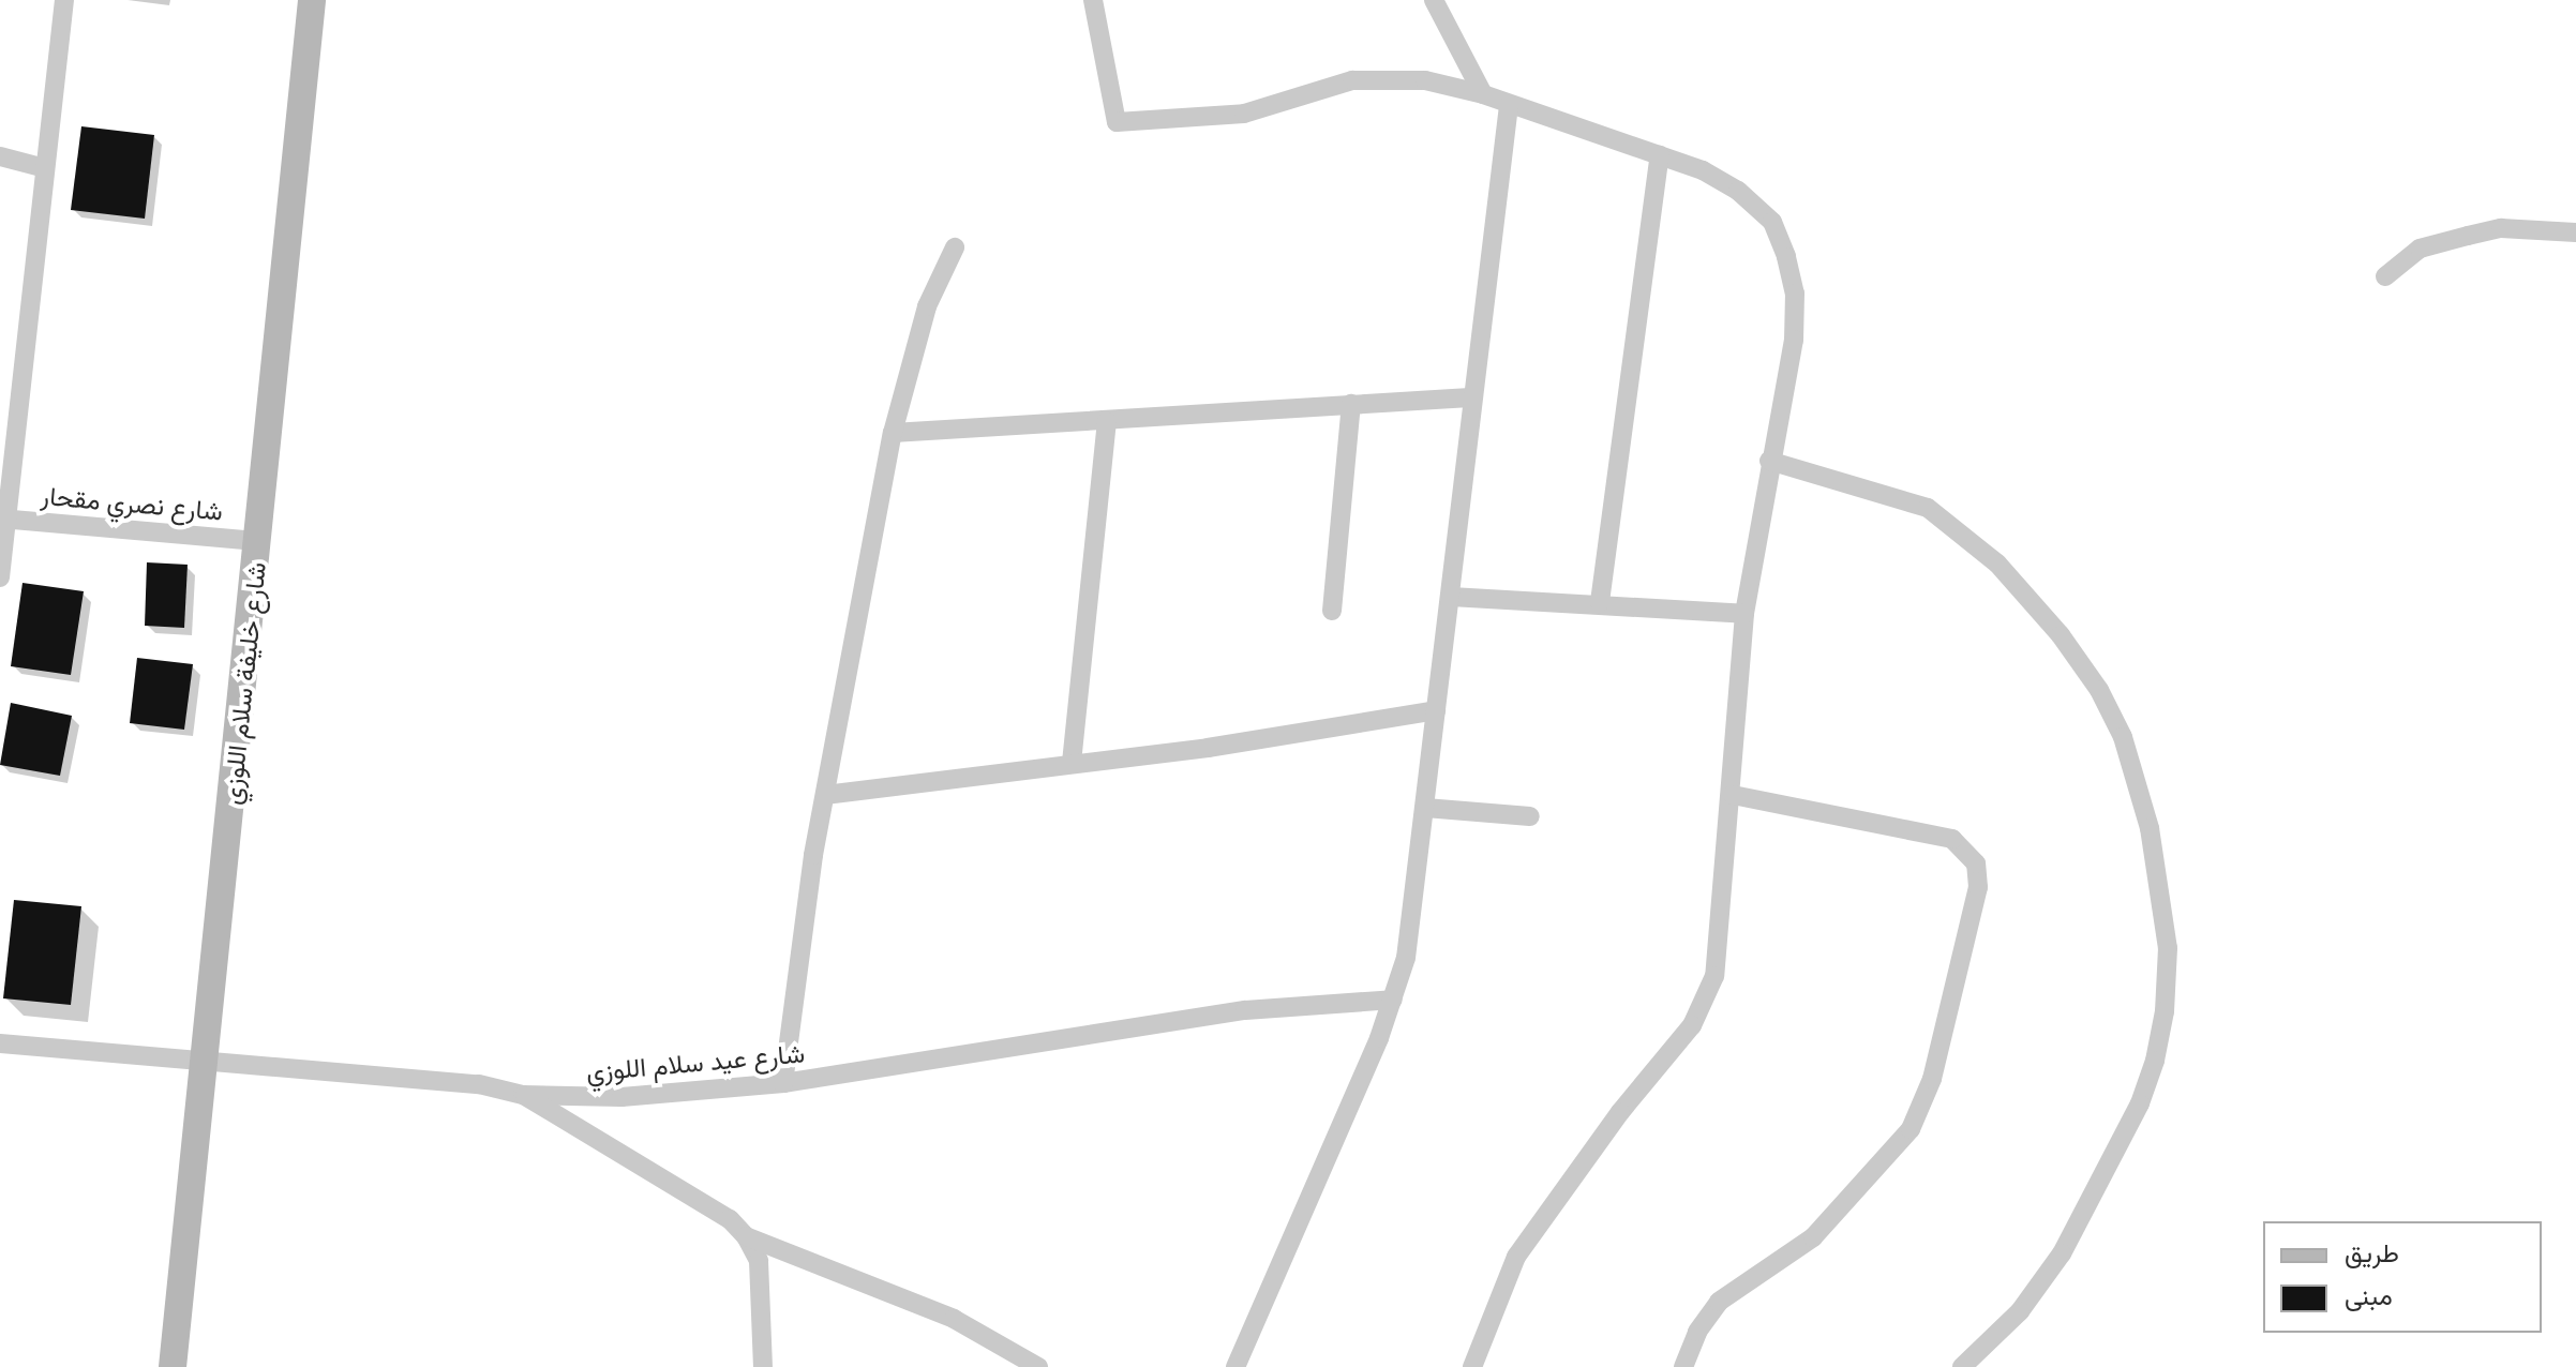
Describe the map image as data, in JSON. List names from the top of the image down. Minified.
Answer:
{"streets":{"street":["شارع نصري مقحار","شارع خليفة سلام اللوزي","شارع عيد سلام اللوزي"]},"crossings":[["شارع نصري مقحار","شارع خليفة سلام اللوزي"],["شارع خليفة سلام اللوزي","شارع عيد سلام اللوزي"]],"legend":["طريق","مبنى"]}
